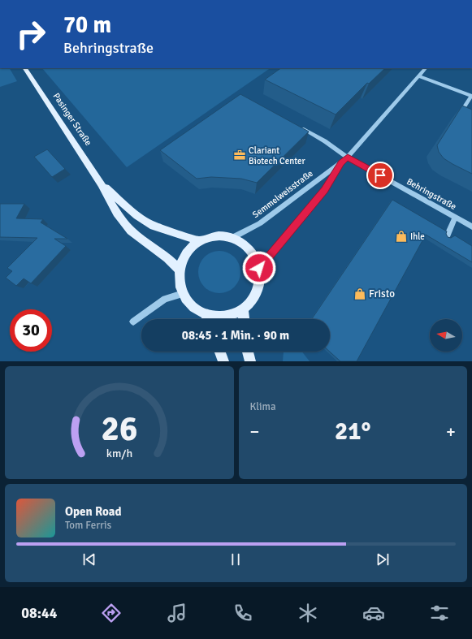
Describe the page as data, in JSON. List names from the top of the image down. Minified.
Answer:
{"streets":{"main road":["Pasinger Straße"],"street":["Semmelweisstraße","Behringstraße"]},"crossings":[["Semmelweisstraße","Behringstraße"]],"places":{"office":["Clariant Biotech Center"],"shop":["Ihle","Fristo"]},"north":"left","page":{"turn":["70 m","Behringstraße"],"limit":"30","trip":"08:45 · 1 Min. · 90 m","tile":"Klima","heat":["−","21°","+"],"song":["Open Road","Tom Ferris"],"tabs":"08:44","gauge":["26","km/h"]}}
